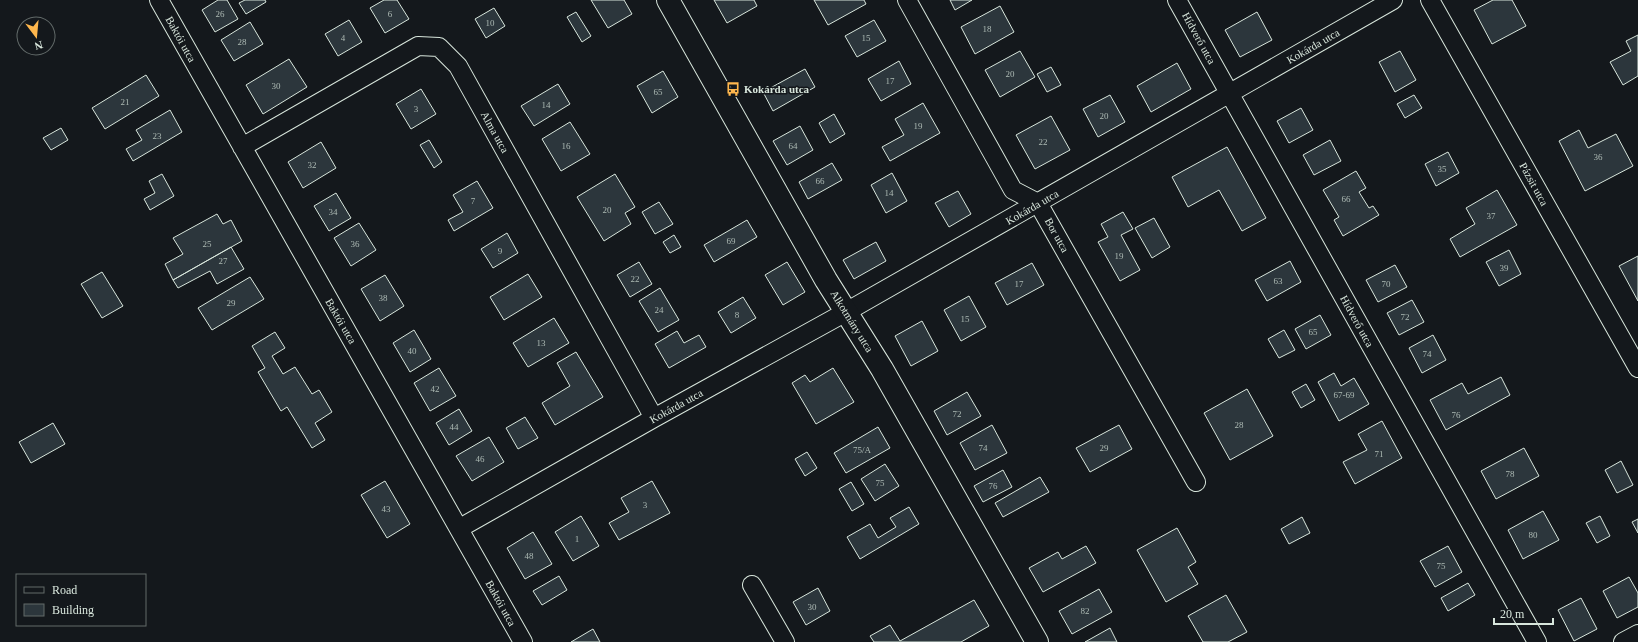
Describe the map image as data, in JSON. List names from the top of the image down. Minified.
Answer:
{"streets":{"street":["Hídverő utca","Baktói utca","Kokárda utca","Alma utca","Pázsit utca","Bor utca","Alkotmány utca"]},"crossings":[["Hídverő utca","Kokárda utca"],["Baktói utca","Kokárda utca"],["Baktói utca","Alma utca"],["Kokárda utca","Alma utca"],["Kokárda utca","Bor utca"],["Kokárda utca","Alkotmány utca"]],"places":{"bus stop":["Kokárda utca"]},"house_numbers":["26","6","10","18","4","15","28","20","17","30","65","21","14","3","20","19","23","22","16","64","36","32","35","66","14","66","7","20","34","37","69","25","36","9","19","27","39","22","63","17","70","38","29","24","8","72","15","65","13","40","74","42","67-69","72","76","28","44","74","29","75/A","71","46","78","75","76","3","43","80","1","48","75","30","82"],"legend":["Road","Building"],"scale_bar":"20 m","north":"bottom"}
